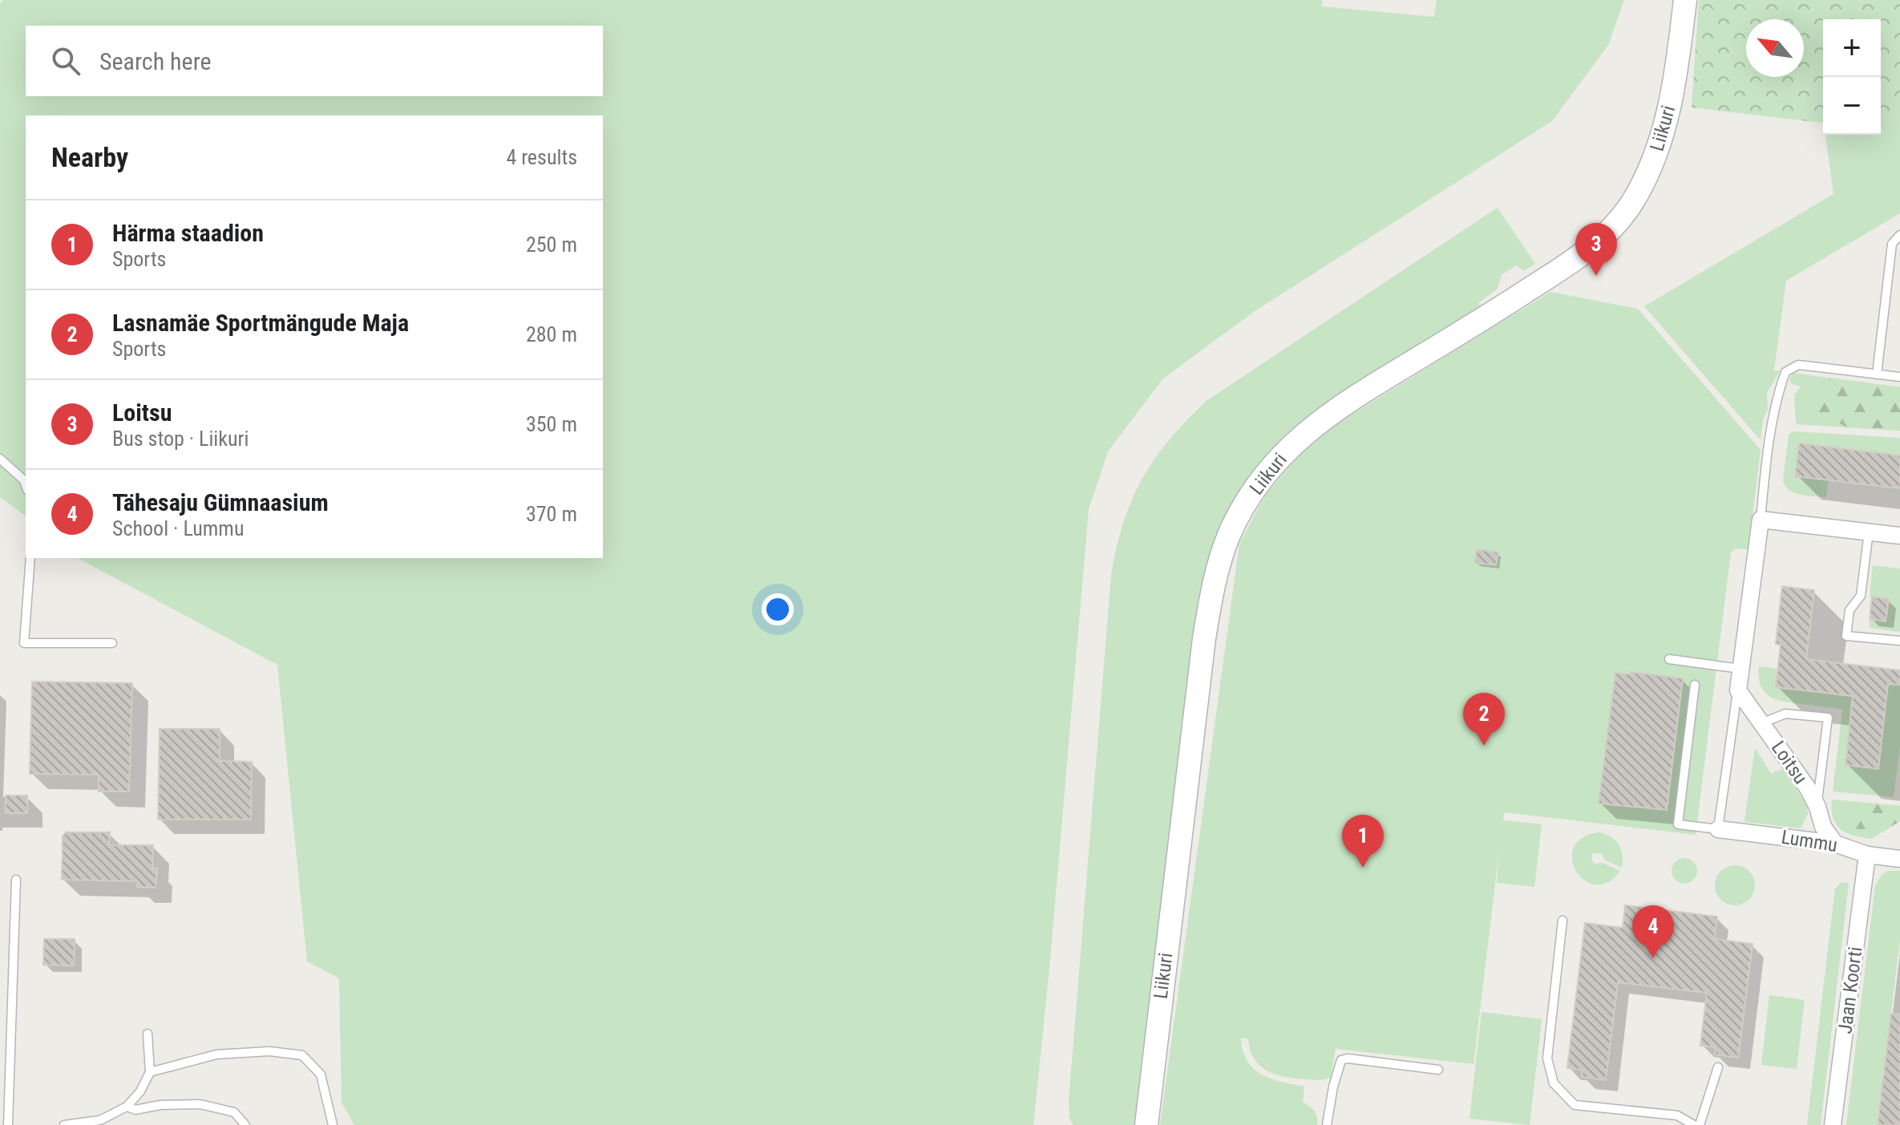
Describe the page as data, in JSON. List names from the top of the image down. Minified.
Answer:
{"streets":{"street":["Liikuri","Loitsu","Lummu","Jaan Koorti"]},"crossings":[["Loitsu","Lummu"],["Lummu","Jaan Koorti"]],"north":"top left","page":{"map_buttons":["+","−"],"search":"Search here","heading":["Nearby","4 results"],"list":[{"mark":"1","name":"Härma staadion","note":"Sports","value":"250 m"},{"mark":"2","name":"Lasnamäe Sportmängude Maja","note":"Sports","value":"280 m"},{"mark":"3","name":"Loitsu","note":"Bus stop · Liikuri","value":"350 m"},{"mark":"4","name":"Tähesaju Gümnaasium","note":"School · Lummu","value":"370 m"}],"pins":["3","2","1","4"]}}
